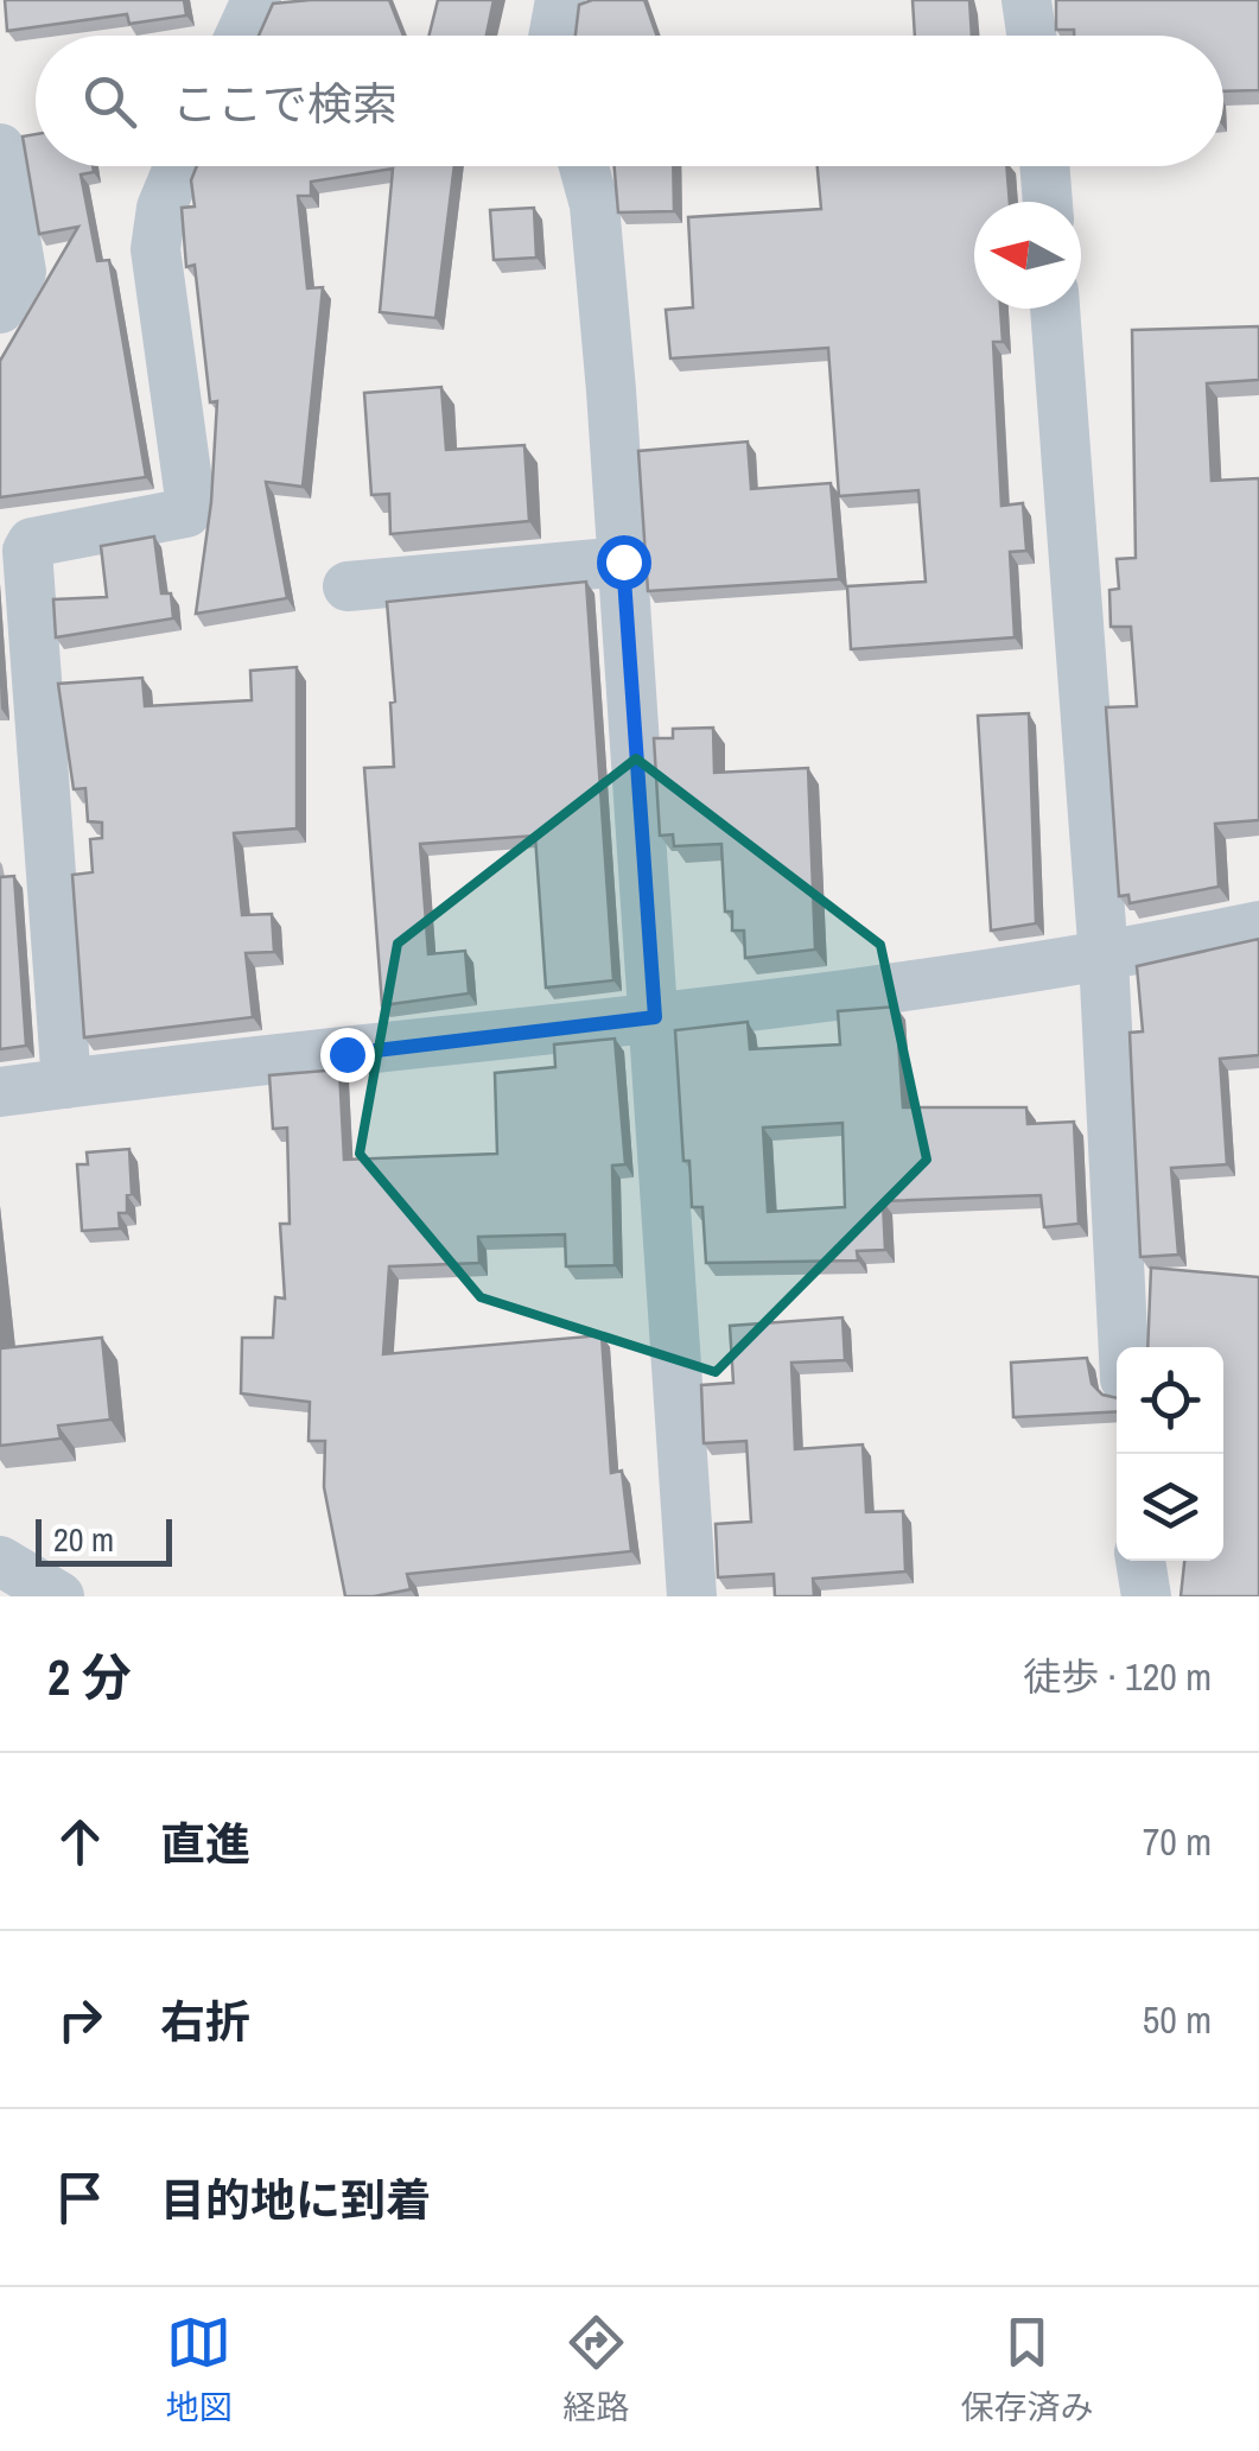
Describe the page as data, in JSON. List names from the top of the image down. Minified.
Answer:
{"scale_bar":"20 m","north":"left","page":{"search":"ここで検索","scale":"20 m","heading":["2 分","徒歩 · 120 m"],"list":[["直進","70 m"],["右折","50 m"],"目的地に到着"],"nav":["地図","経路","保存済み"]}}
